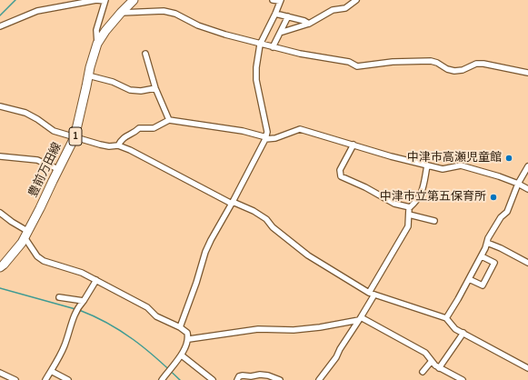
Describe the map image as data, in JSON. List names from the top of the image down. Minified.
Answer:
{"streets":{"main road":["1","豊前万田線"]},"places":["中津市高瀬児童館","中津市立第五保育所"]}
